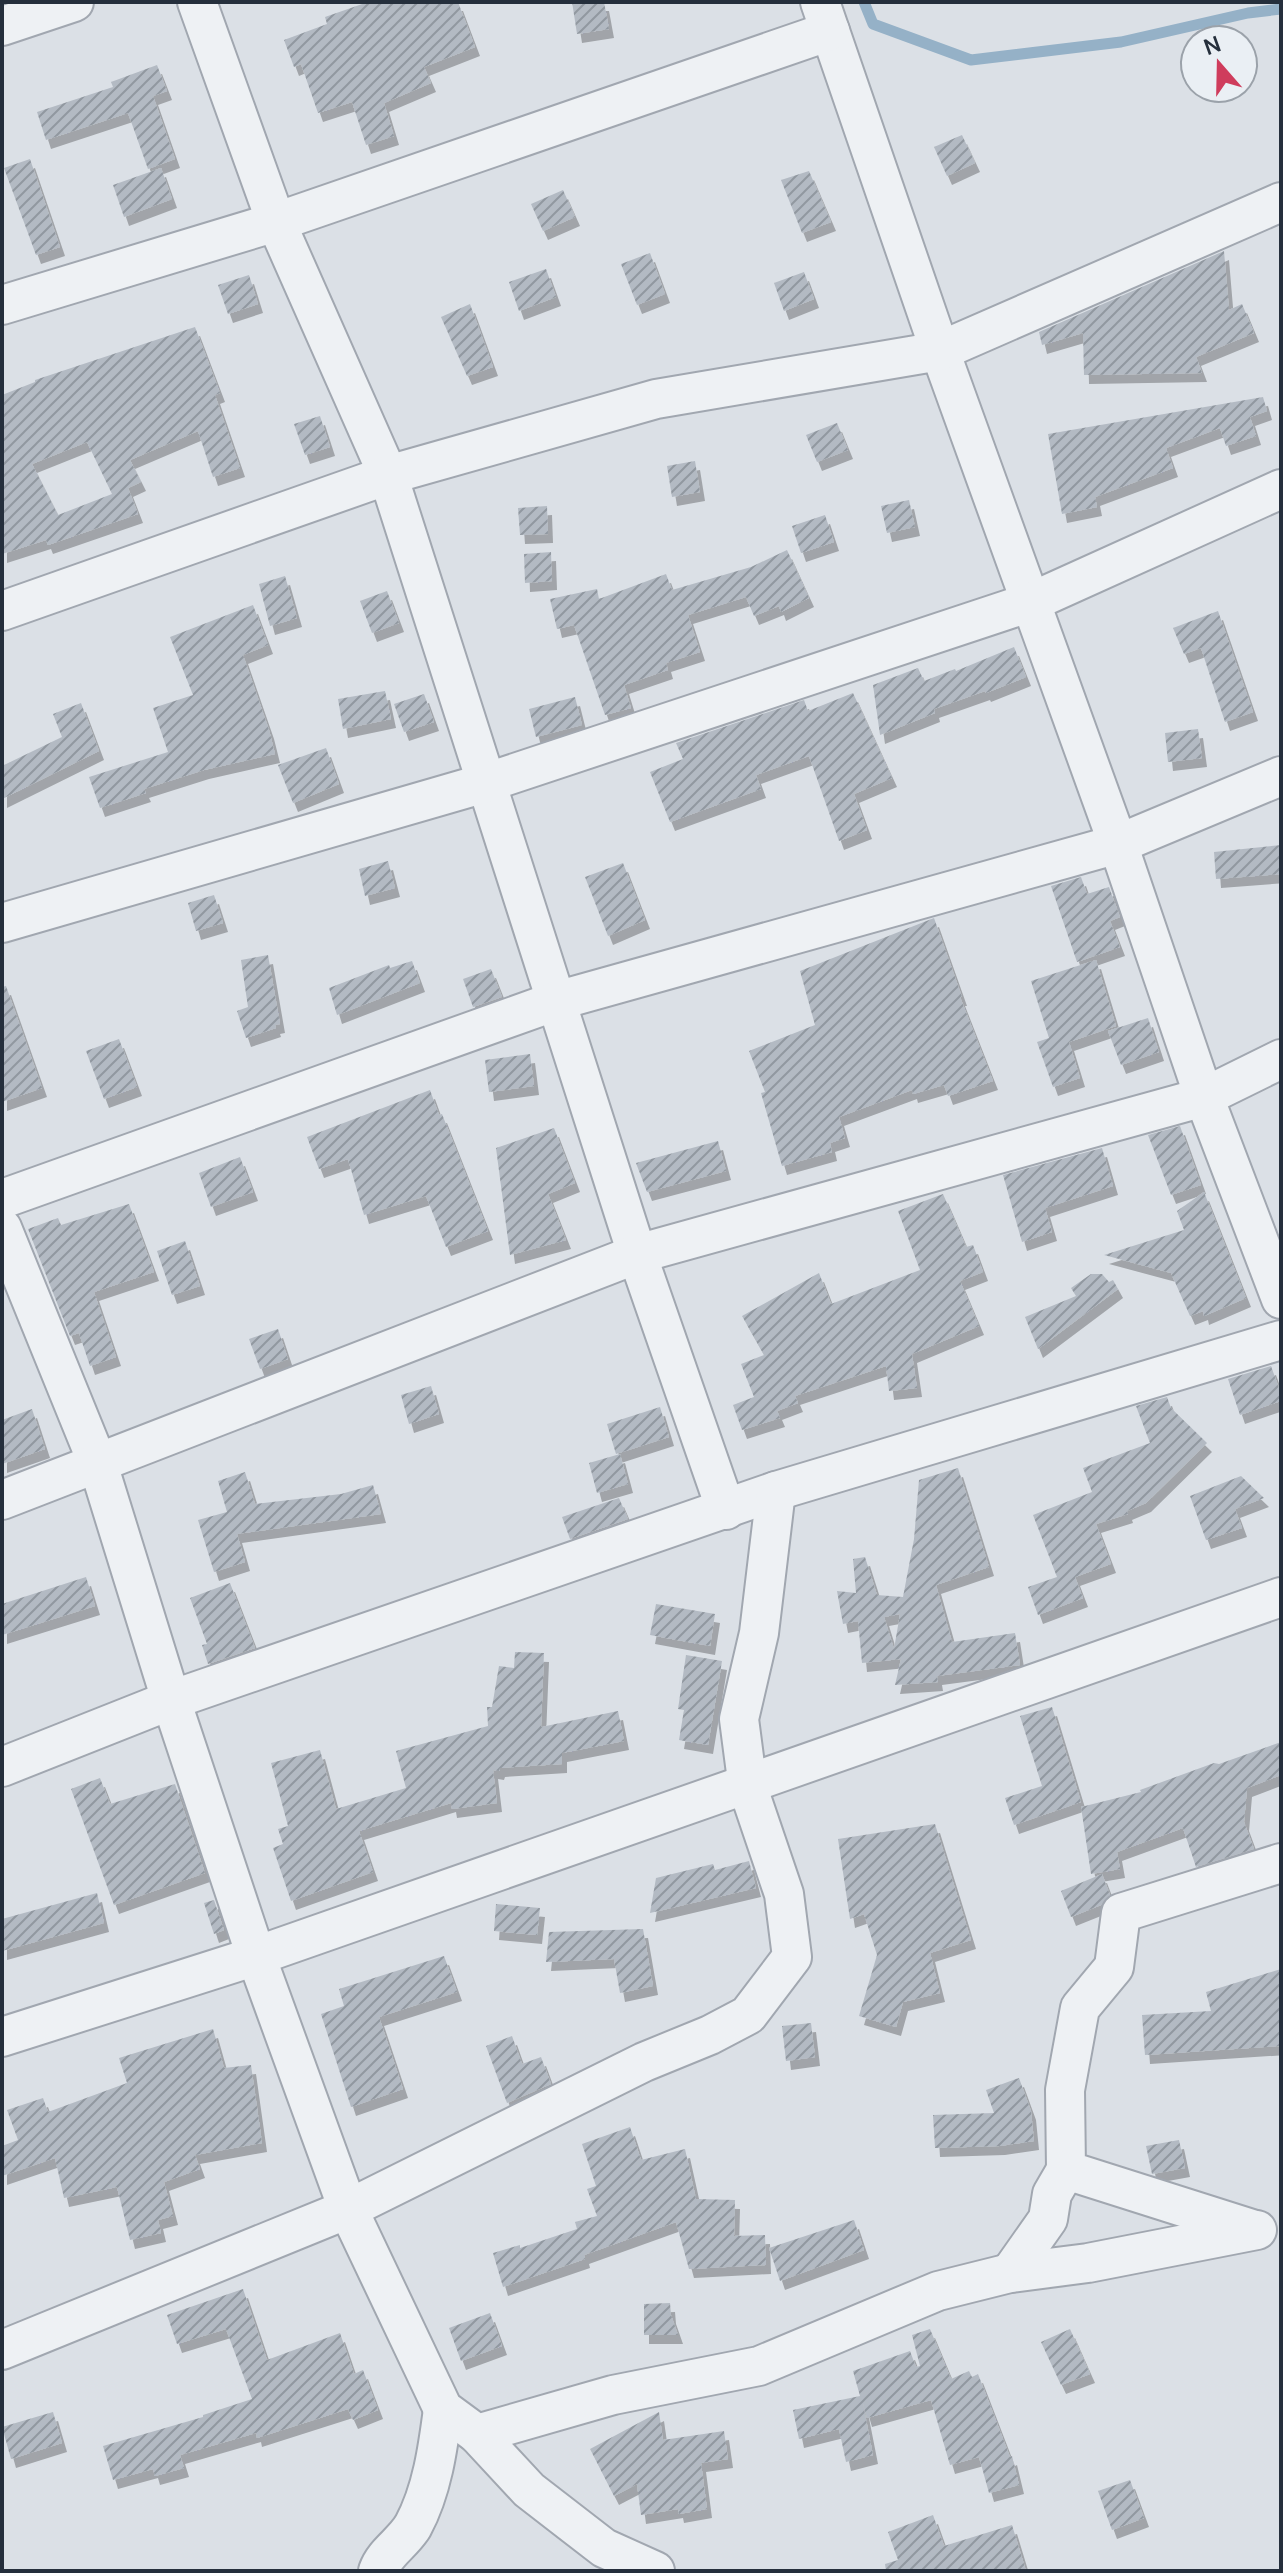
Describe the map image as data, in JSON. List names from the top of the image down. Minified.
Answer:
{"north":"top"}
